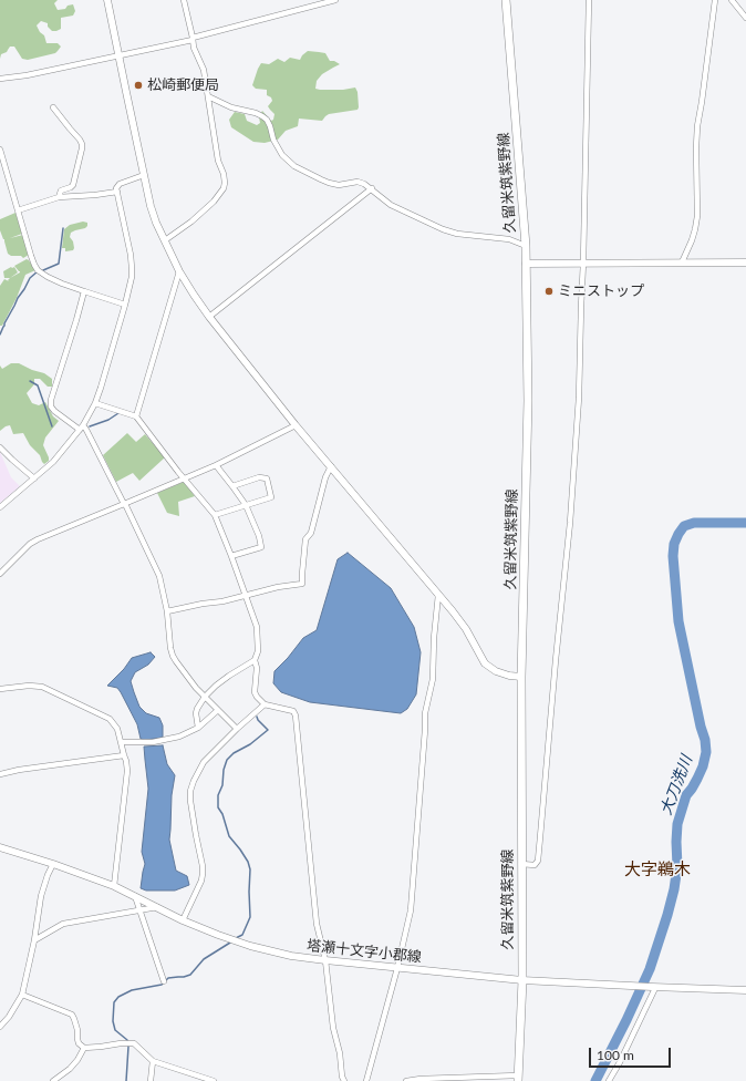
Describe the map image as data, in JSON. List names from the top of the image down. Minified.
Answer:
{"streets":{"main road":["久留米筑紫野線"],"street":["塔瀬十文字小郡線"]},"crossings":[["久留米筑紫野線","塔瀬十文字小郡線"]],"districts":["大字鵜木"],"water":["大刀洗川"],"places":["松崎郵便局","ミニストップ"],"scale_bar":"100 m"}
